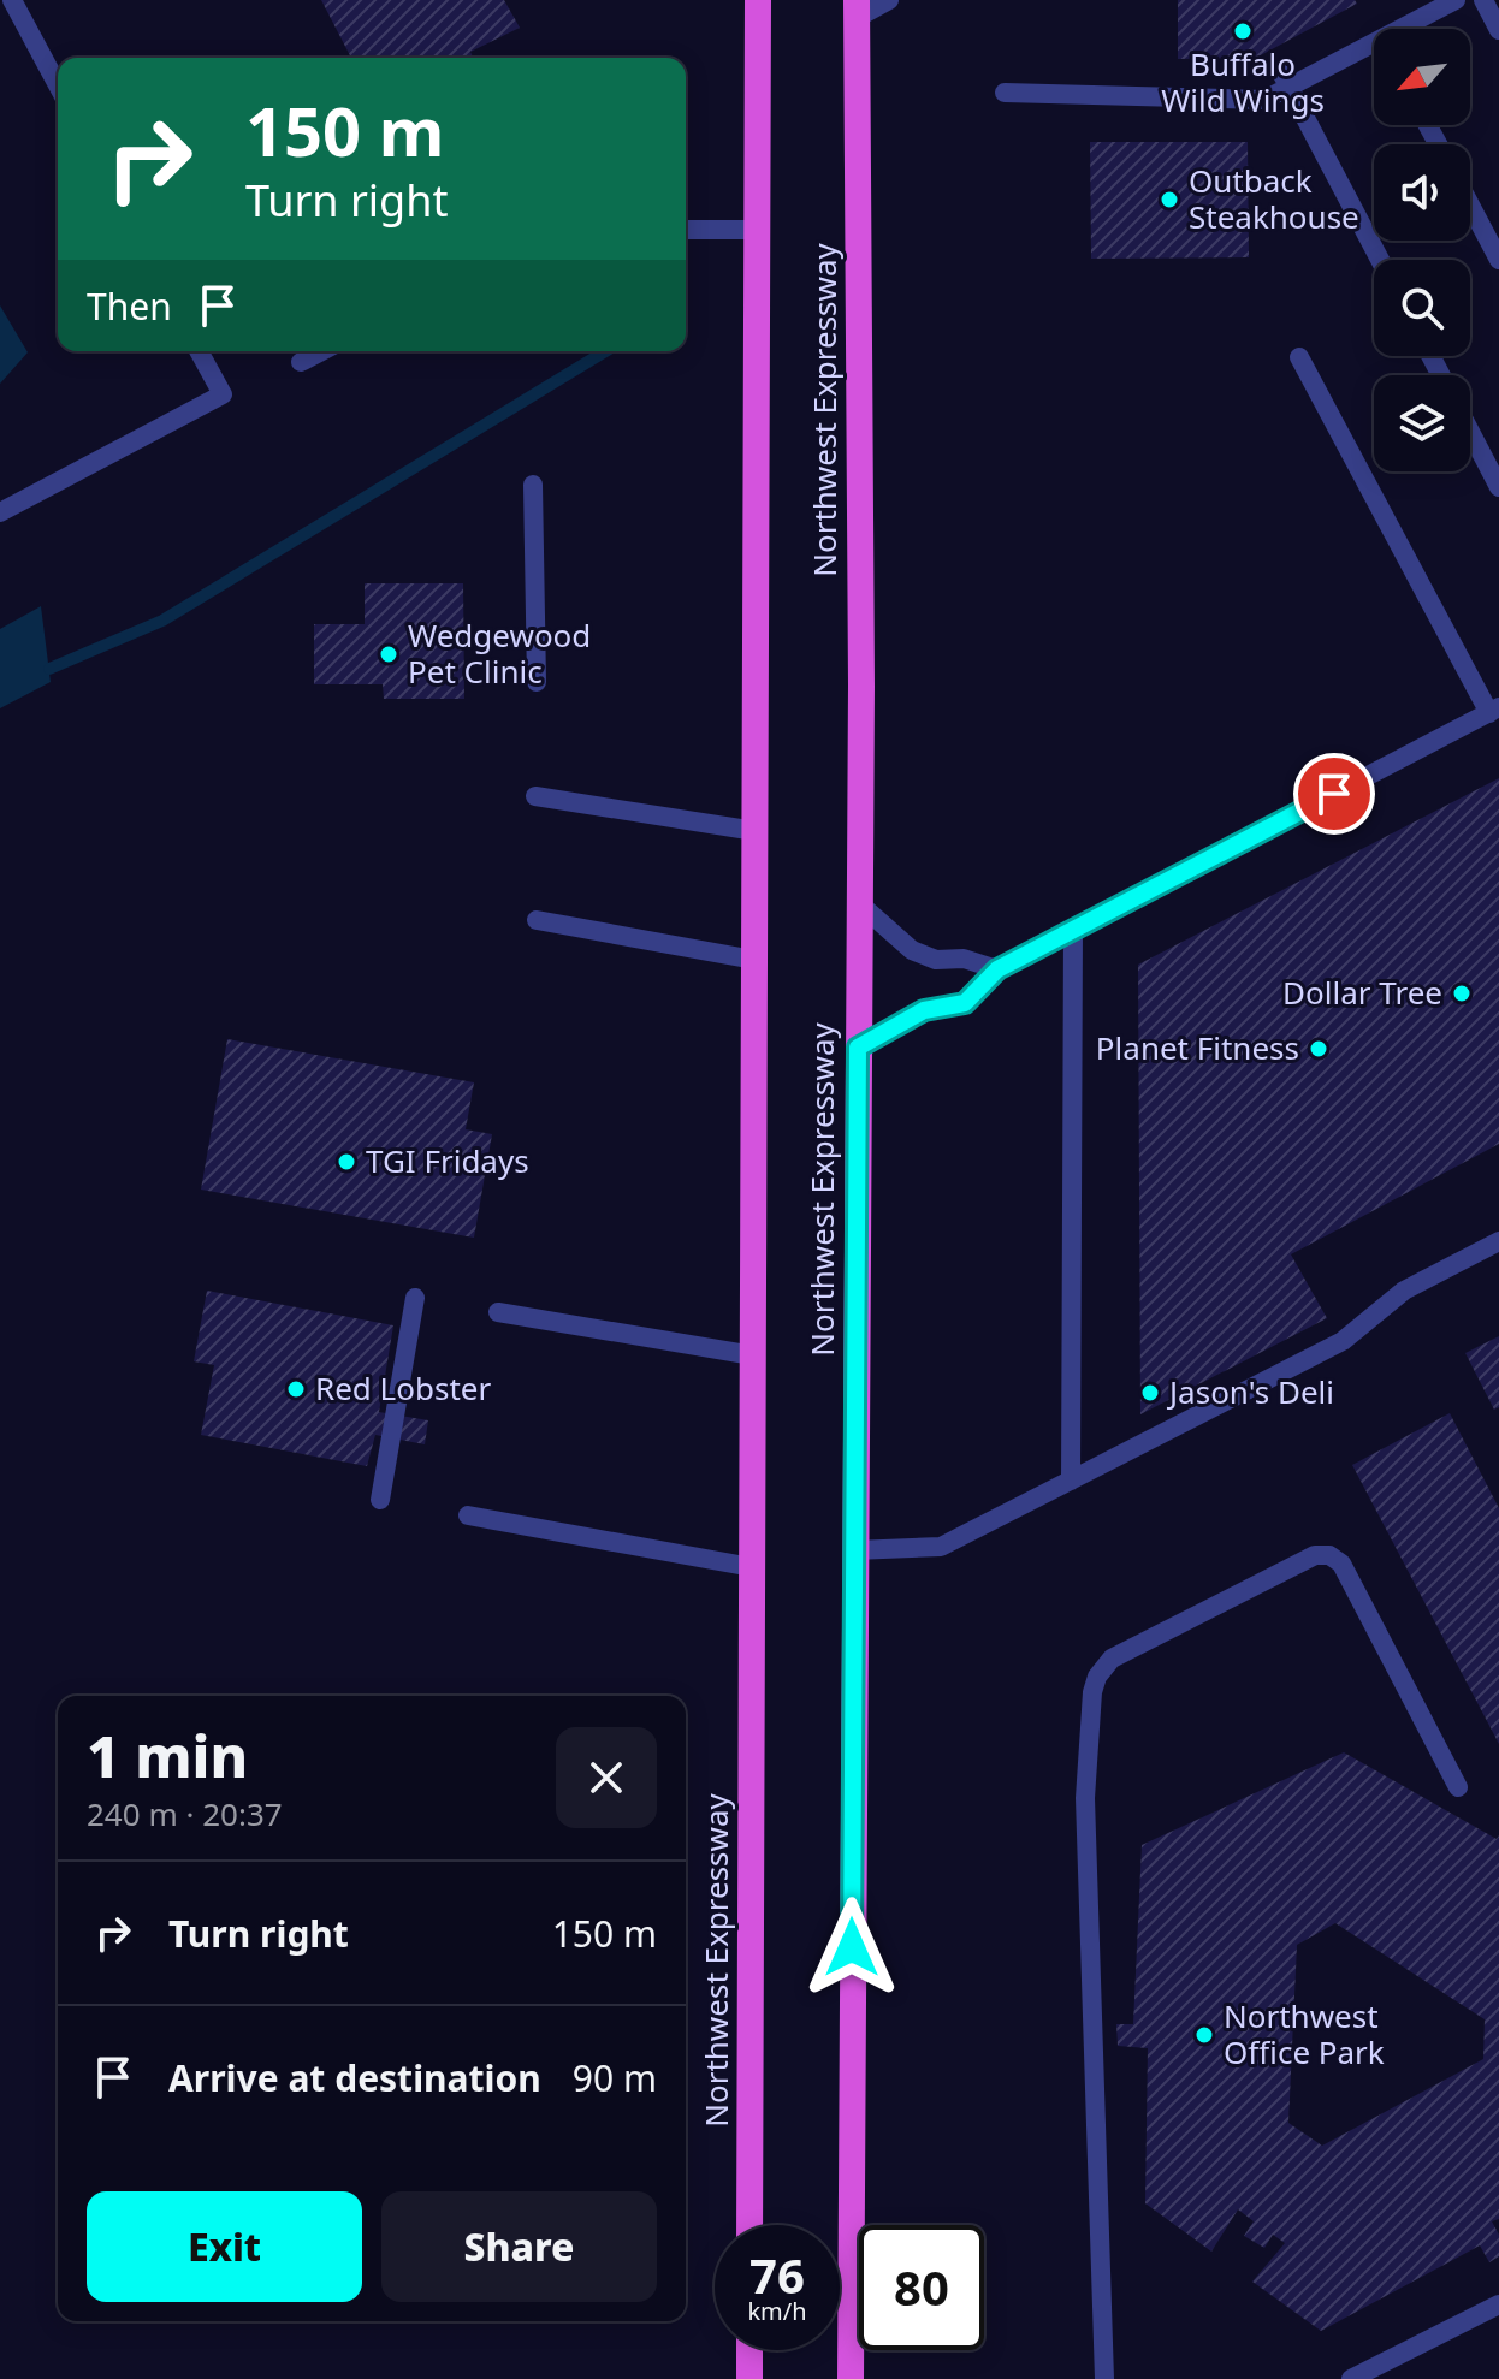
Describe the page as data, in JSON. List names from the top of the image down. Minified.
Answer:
{"streets":{"highway":["Northwest Expressway"]},"places":["Buffalo Wild Wings","Outback Steakhouse","Wedgewood Pet Clinic","Dollar Tree","Planet Fitness","TGI Fridays","Red Lobster","Jason's Deli","Northwest Office Park"],"north":"bottom left","page":{"turn":["150 m","Turn right"],"then":"Then","heading":["1 min","240 m · 20:37"],"list":[{"name":"Turn right","value":"150 m"},{"name":"Arrive at destination","value":"90 m"}],"buttons":["Exit","Share"],"speed":"76 km/h","limit":"80"}}
